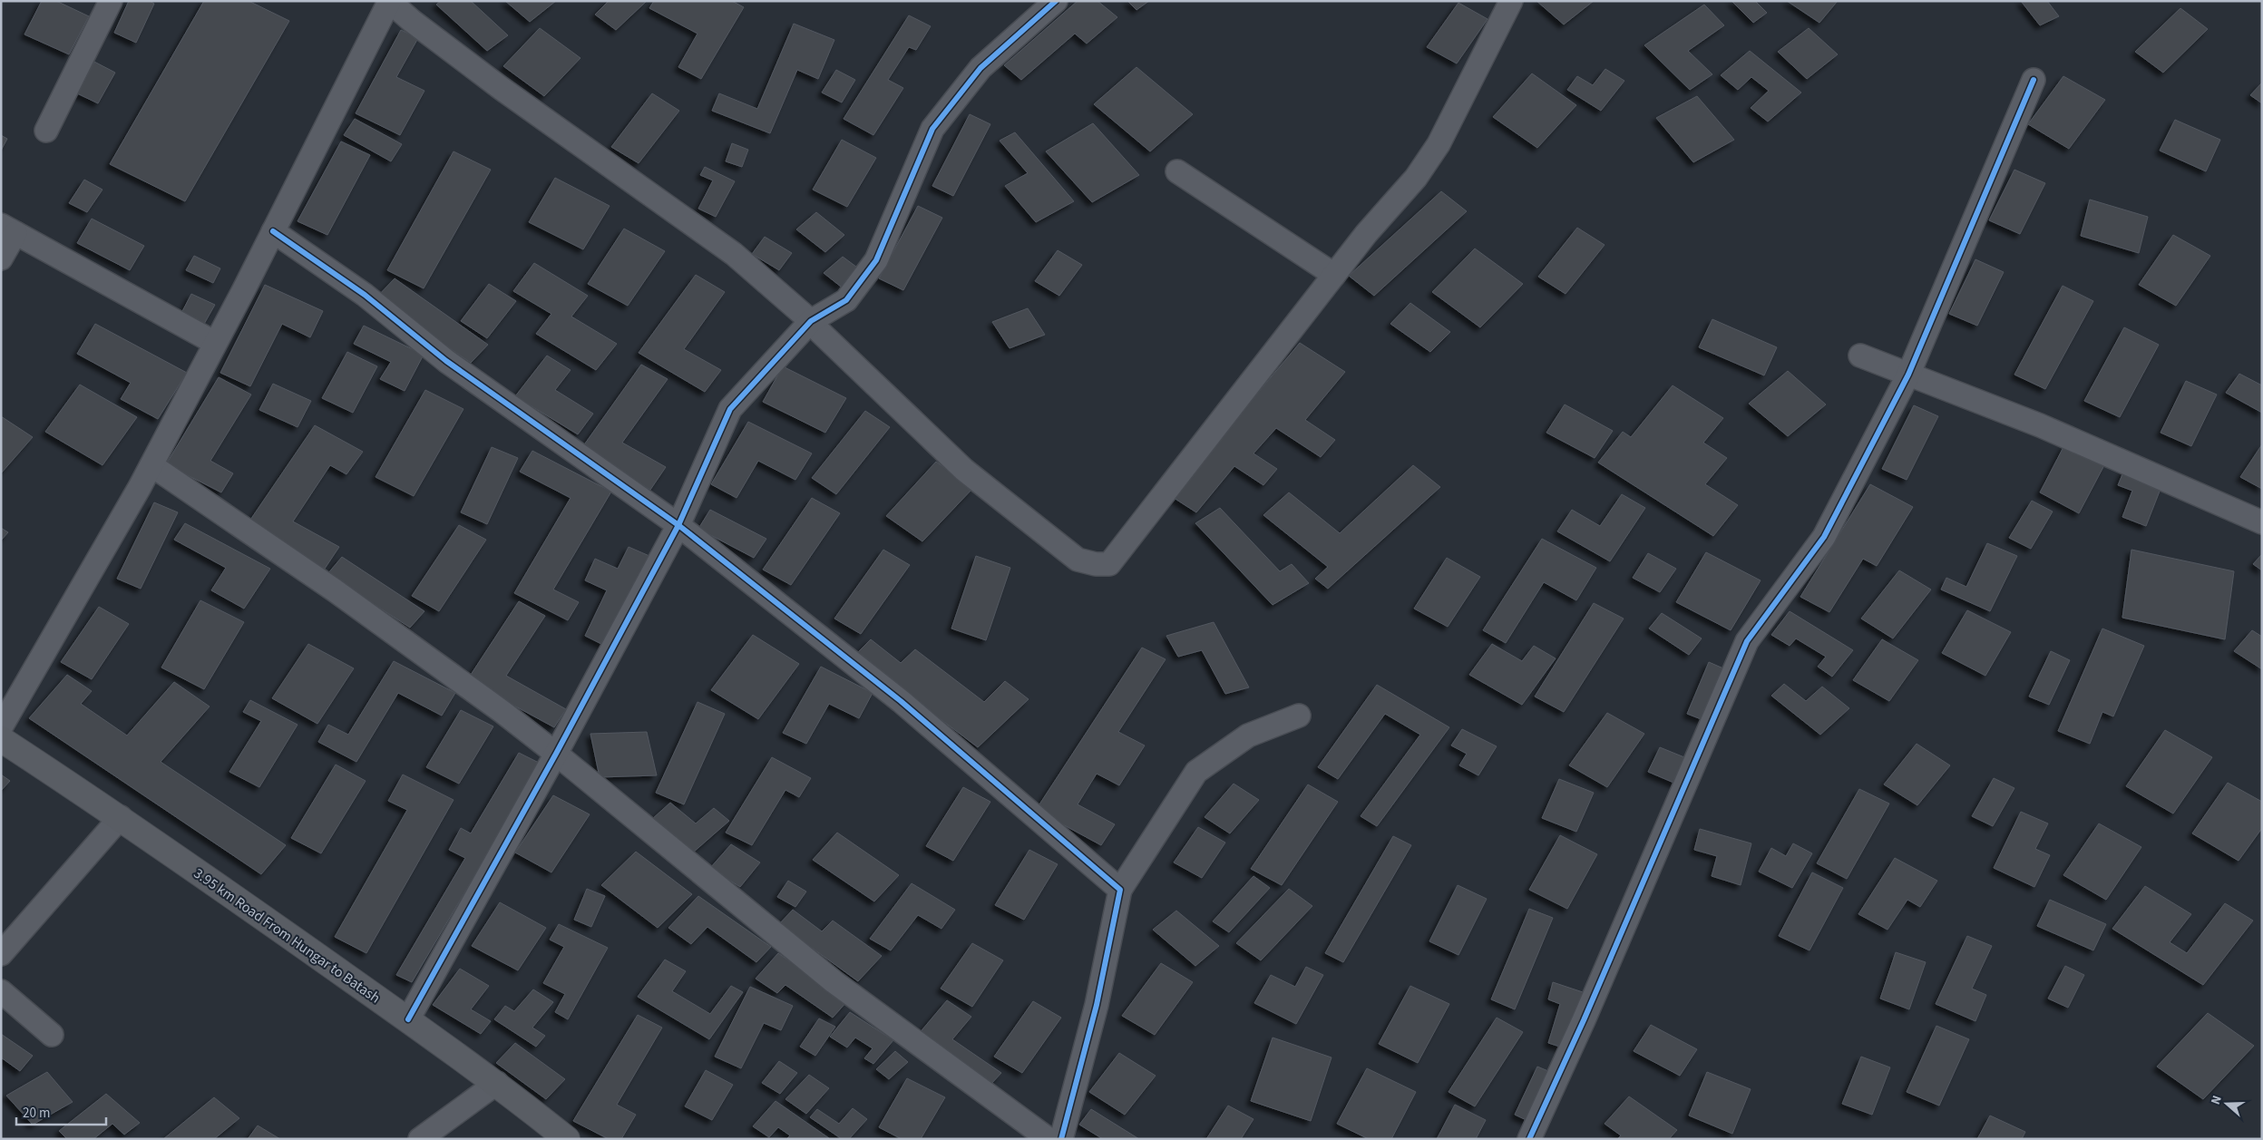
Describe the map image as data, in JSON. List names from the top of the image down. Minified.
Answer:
{"streets":{"street":["3.95 km Road From Hungar to Batash"]},"scale_bar":"20 m","north":"left"}
